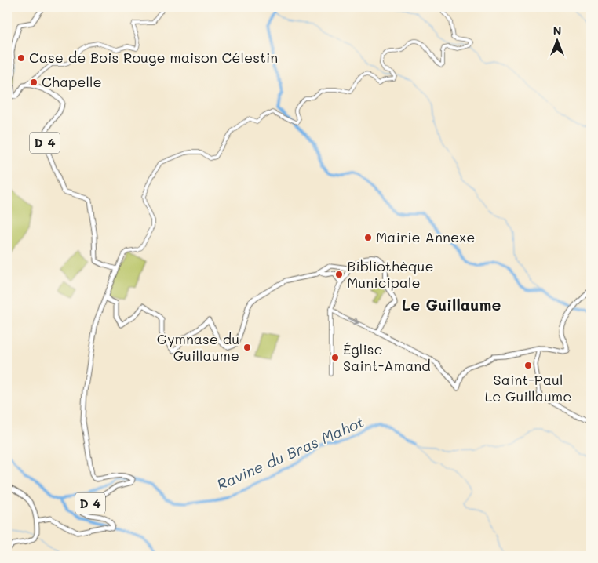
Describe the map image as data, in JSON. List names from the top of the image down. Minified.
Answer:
{"streets":{"main road":["D 4"]},"districts":["Le Guillaume"],"water":["Ravine du Bras Mahot"],"places":["Case de Bois Rouge maison Célestin","Chapelle","Mairie Annexe","Bibliothèque Municipale","Gymnase du Guillaume","Église Saint-Amand","Saint-Paul Le Guillaume"],"north":"top"}
